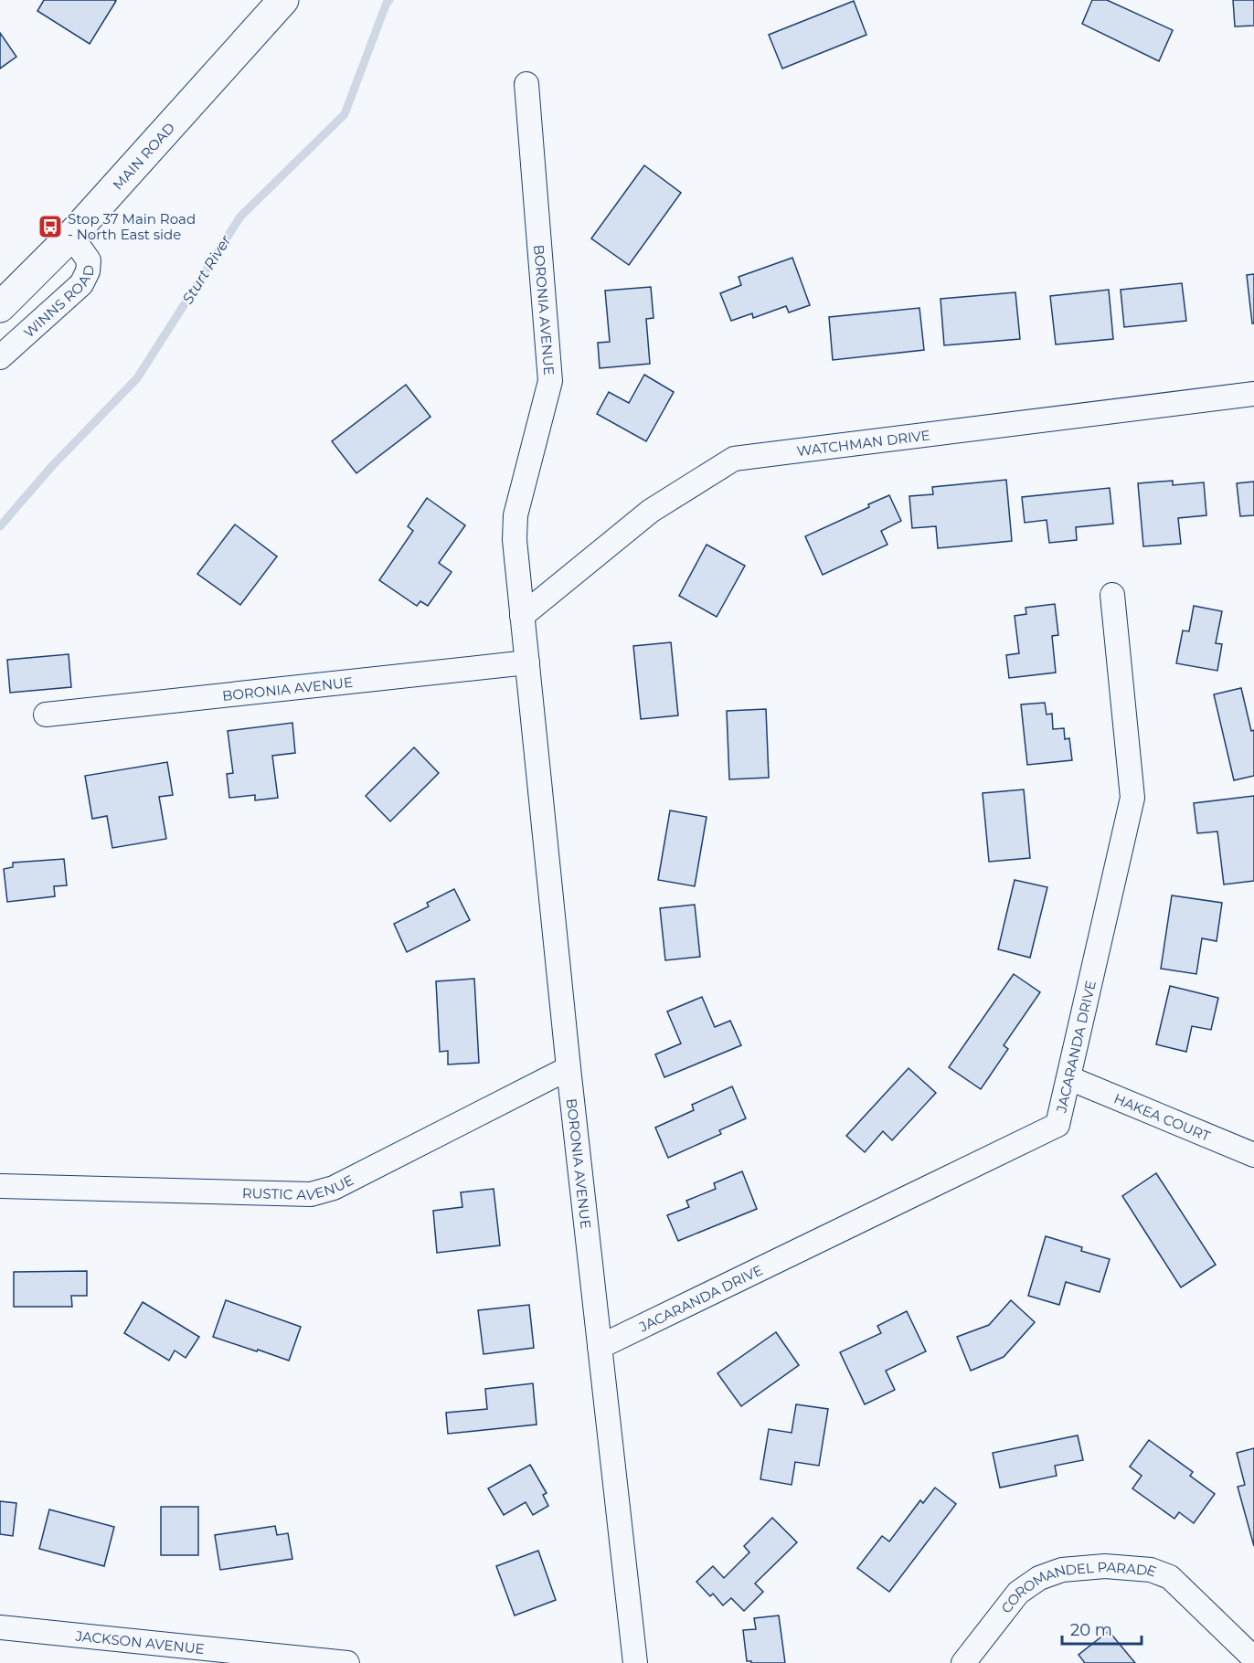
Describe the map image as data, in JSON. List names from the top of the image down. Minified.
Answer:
{"streets":{"main road":["MAIN ROAD"],"street":["WINNS ROAD","BORONIA AVENUE","WATCHMAN DRIVE","JACARANDA DRIVE","HAKEA COURT","RUSTIC AVENUE","COROMANDEL PARADE","JACKSON AVENUE"]},"crossings":[["MAIN ROAD","WINNS ROAD"],["BORONIA AVENUE","WATCHMAN DRIVE"],["BORONIA AVENUE","JACARANDA DRIVE"],["BORONIA AVENUE","RUSTIC AVENUE"],["JACARANDA DRIVE","HAKEA COURT"]],"water":["Sturt River"],"places":{"bus stop":["Stop 37 Main Road - North East side"]},"scale_bar":"20 m"}
